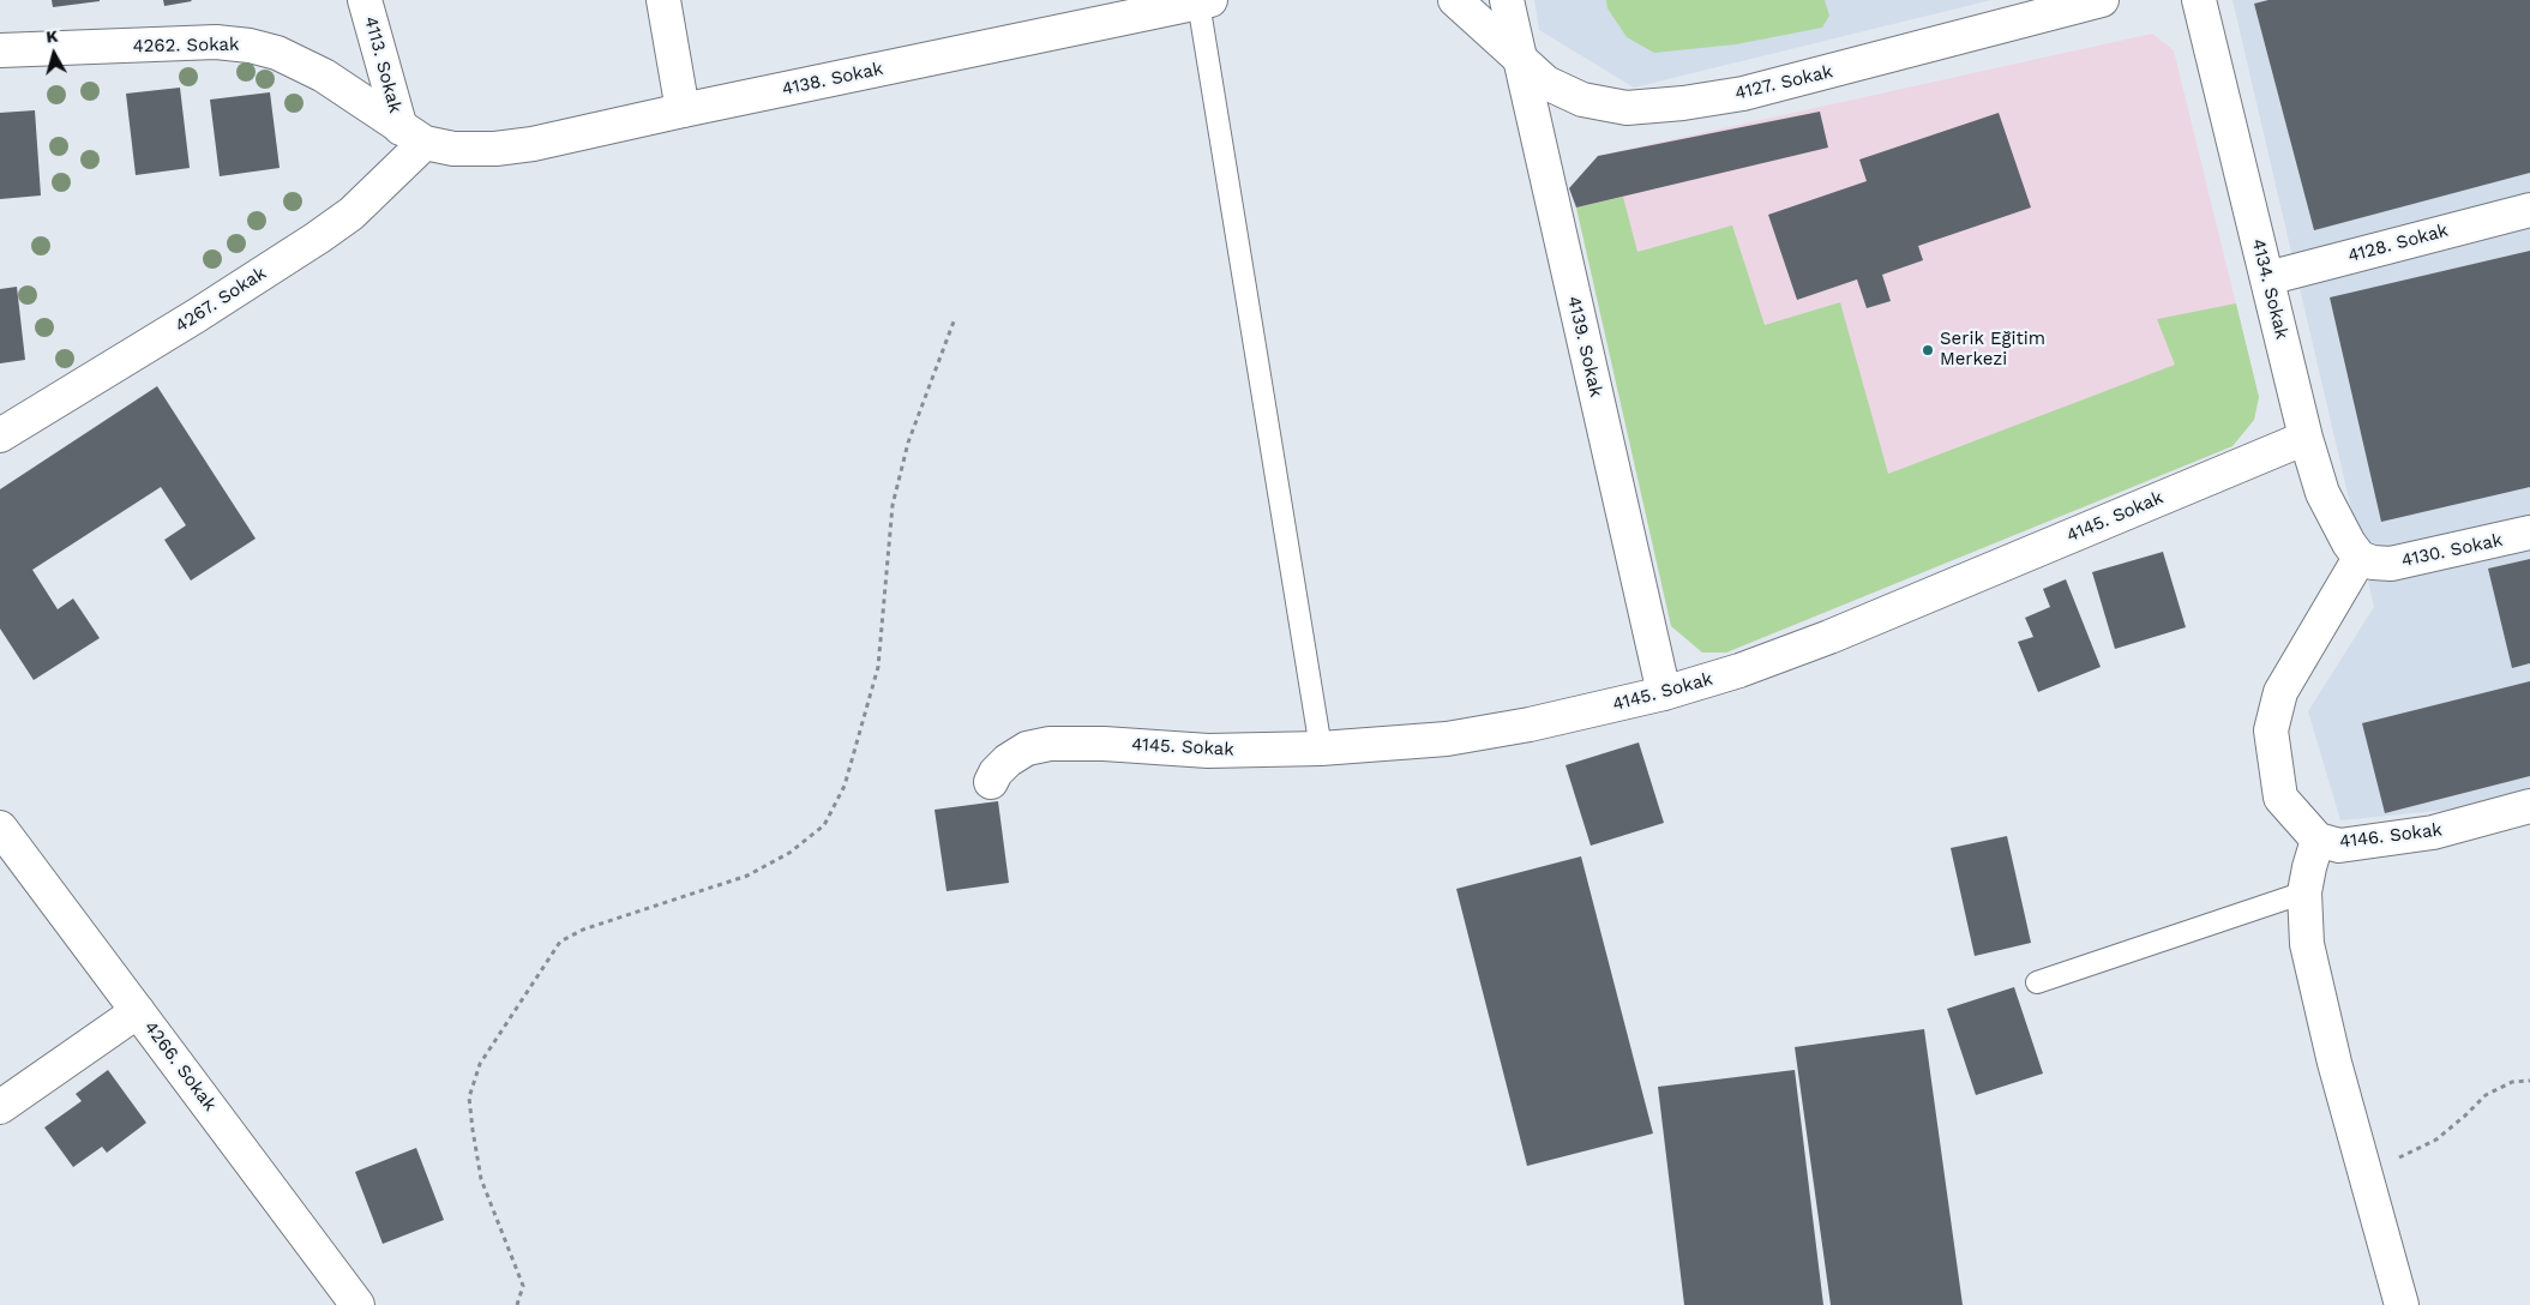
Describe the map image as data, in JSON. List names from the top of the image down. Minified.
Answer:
{"streets":{"street":["4262. Sokak","4113. Sokak","4138. Sokak","4127. Sokak","4128. Sokak","4134. Sokak","4267. Sokak","4139. Sokak","4145. Sokak","4130. Sokak","4146. Sokak","4266. Sokak"]},"crossings":[["4262. Sokak","4113. Sokak"],["4262. Sokak","4138. Sokak"],["4262. Sokak","4267. Sokak"],["4113. Sokak","4138. Sokak"],["4113. Sokak","4267. Sokak"],["4138. Sokak","4267. Sokak"],["4127. Sokak","4139. Sokak"],["4128. Sokak","4134. Sokak"],["4134. Sokak","4145. Sokak"],["4134. Sokak","4130. Sokak"],["4134. Sokak","4146. Sokak"],["4139. Sokak","4145. Sokak"],["4130. Sokak","4146. Sokak"]],"places":["Serik Eğitim Merkezi"],"north":"top"}
